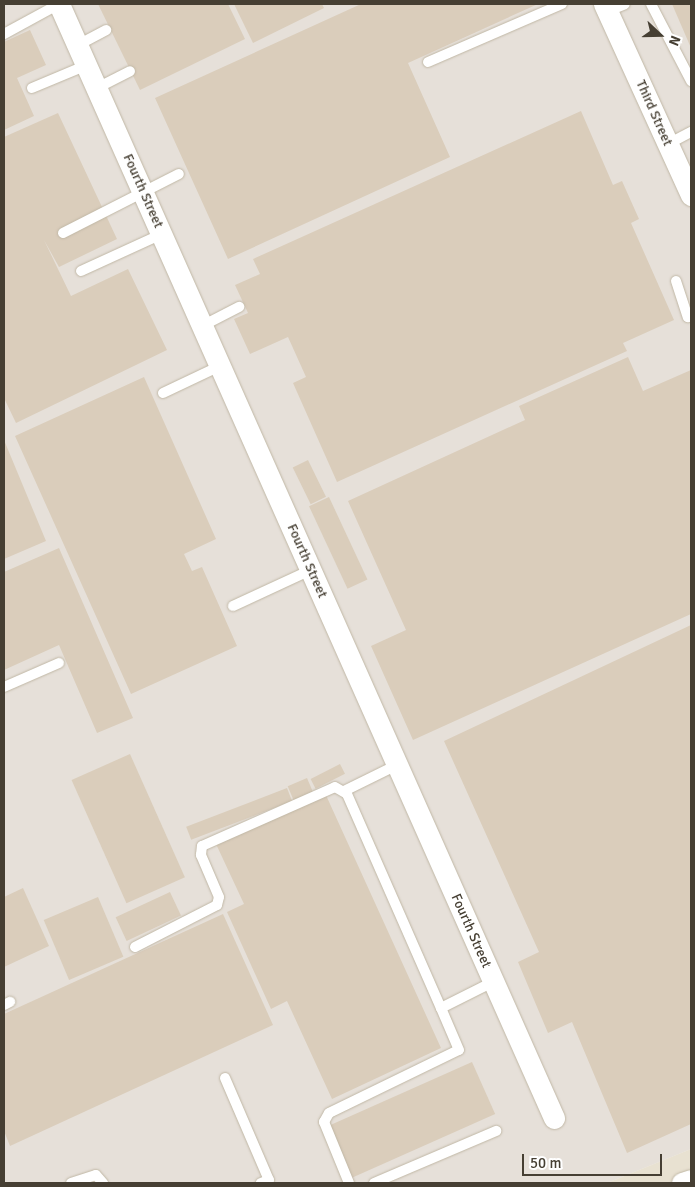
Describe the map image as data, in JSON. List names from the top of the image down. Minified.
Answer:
{"streets":{"street":["Third Street","Fourth Street"]},"scale_bar":"50 m","north":"right"}
